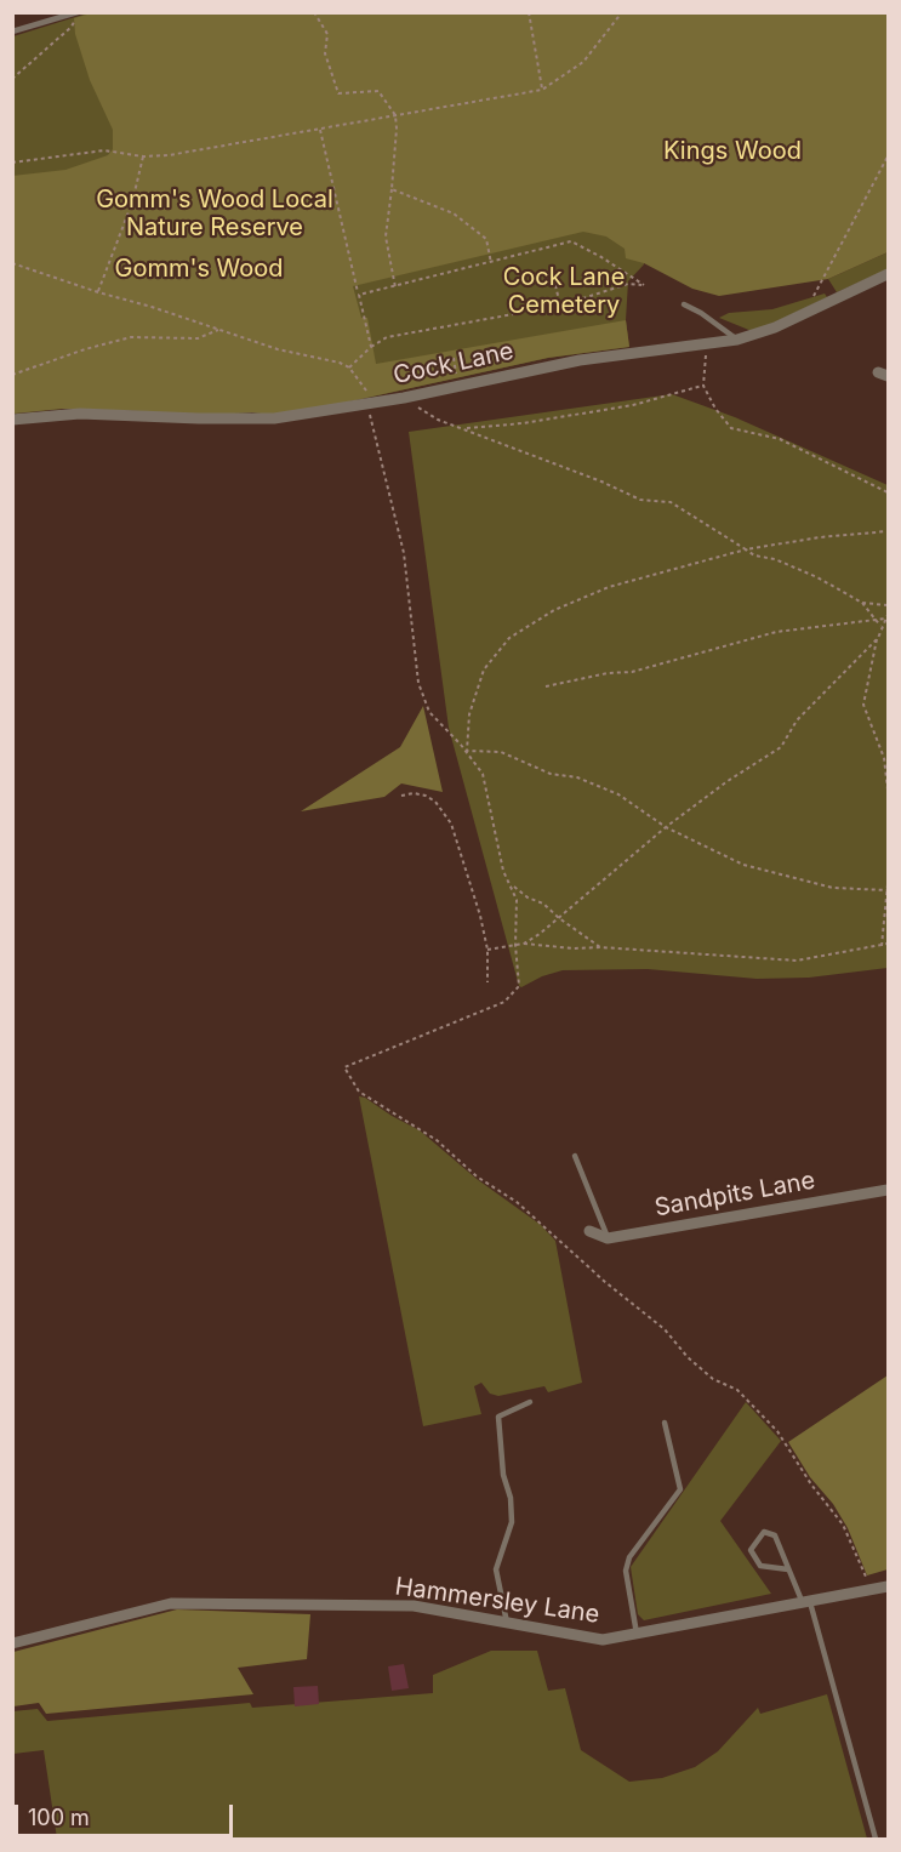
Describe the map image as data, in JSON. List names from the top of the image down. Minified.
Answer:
{"streets":{"street":["Cock Lane","Sandpits Lane","Hammersley Lane"]},"parks":["Kings Wood","Gomm's Wood Local Nature Reserve","Gomm's Wood","Cock Lane Cemetery"],"scale_bar":"100 m"}
